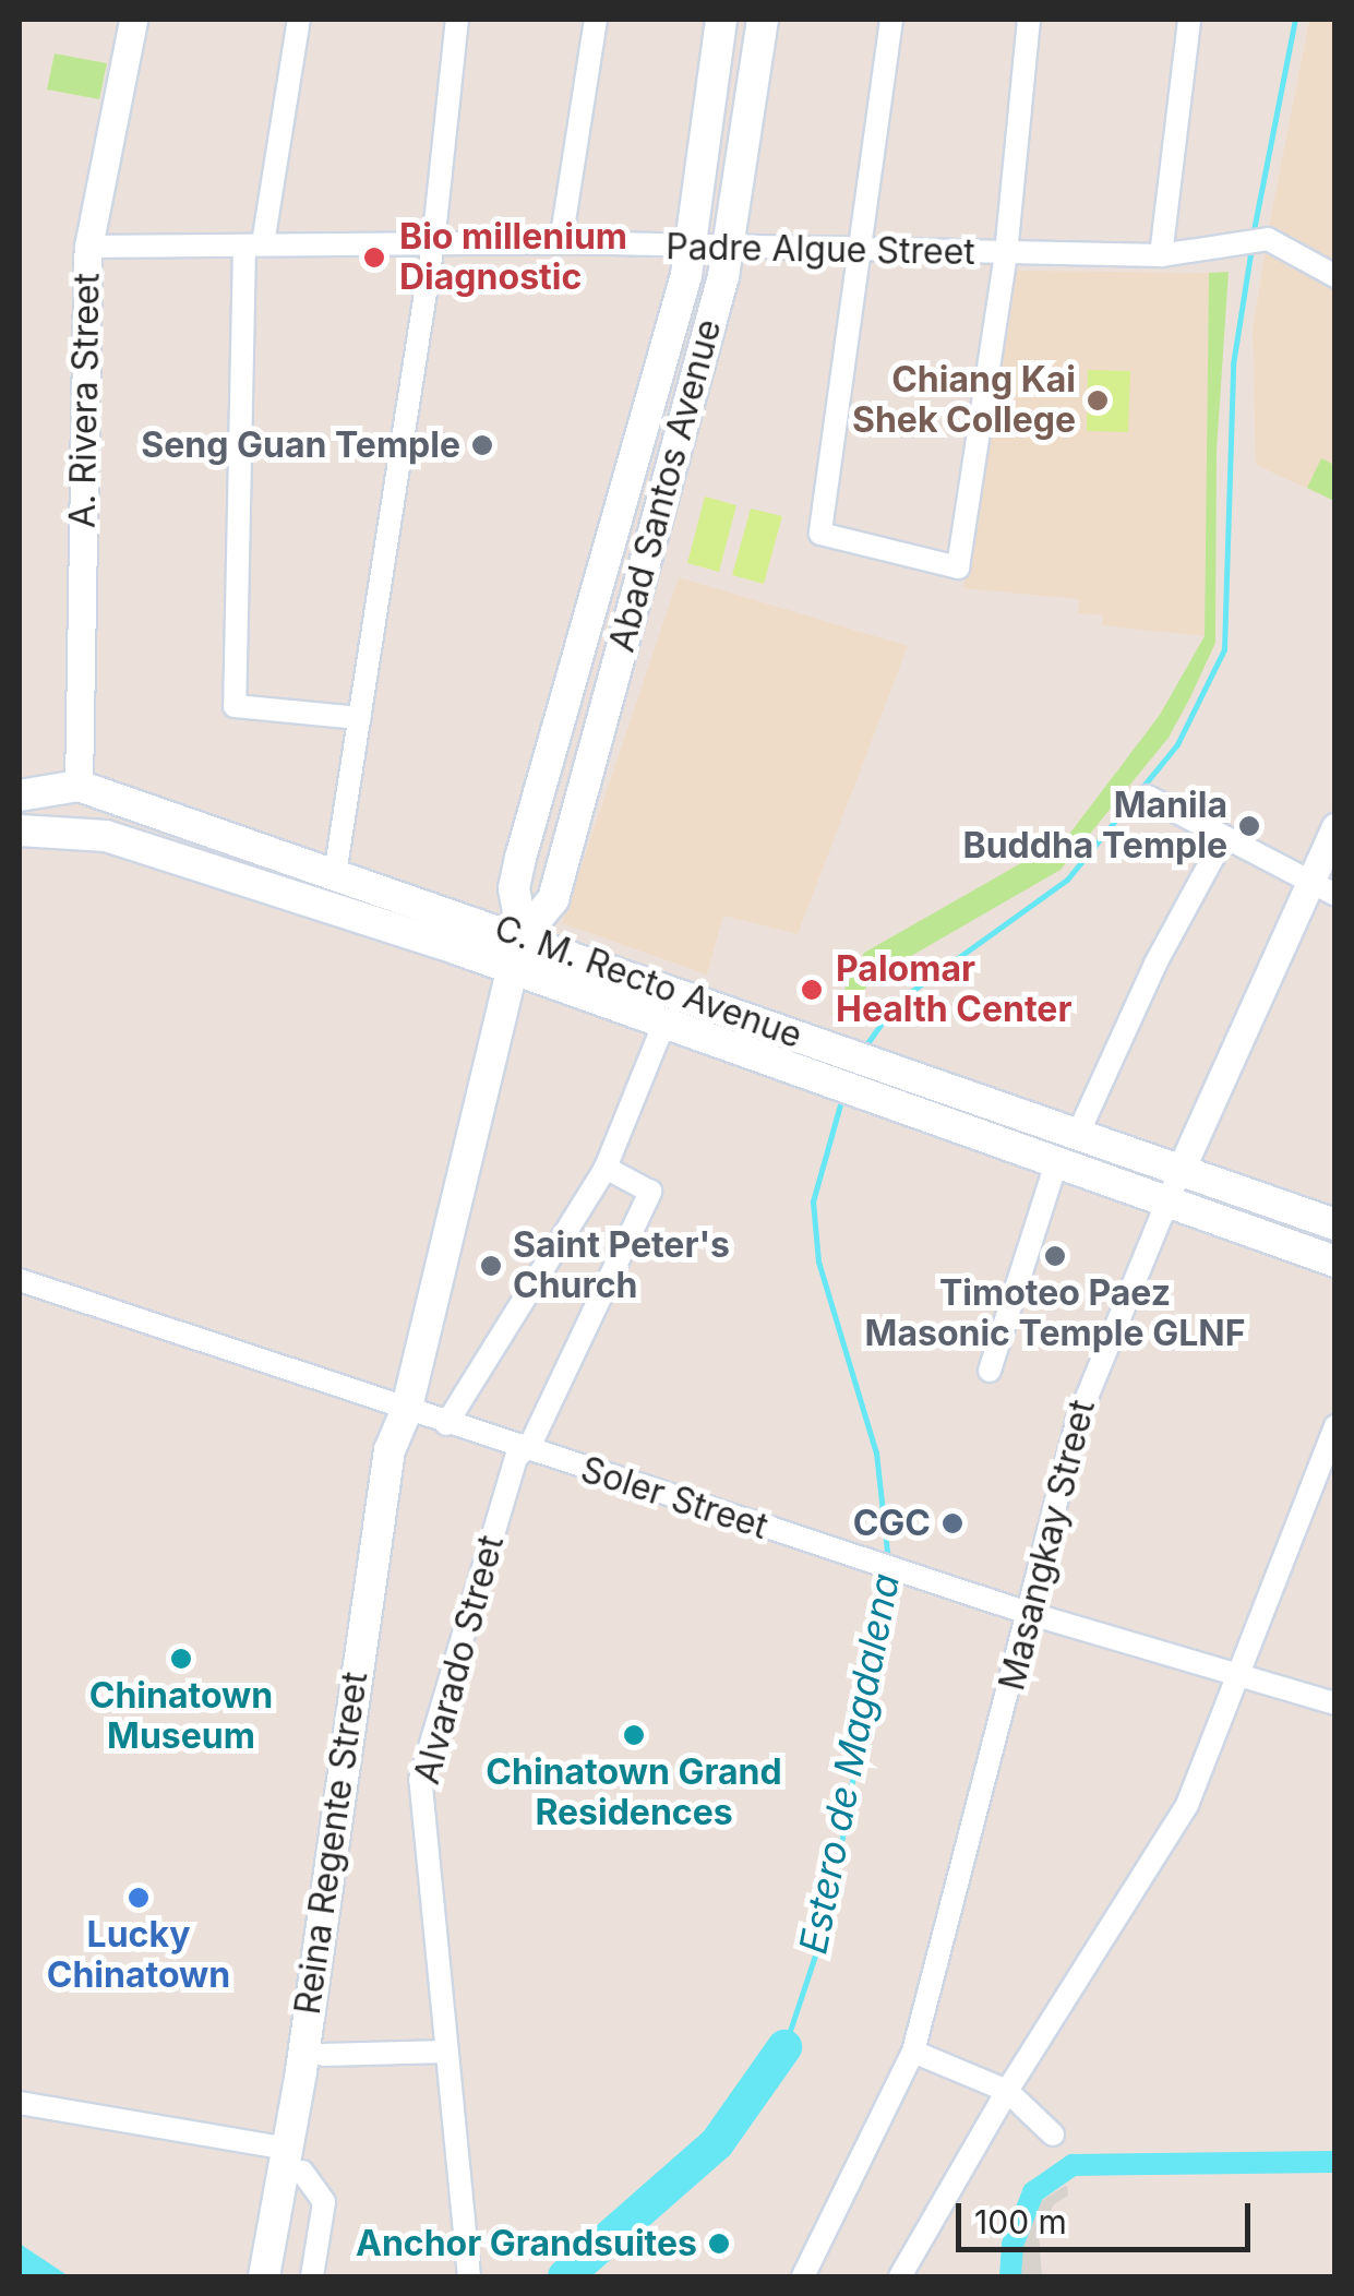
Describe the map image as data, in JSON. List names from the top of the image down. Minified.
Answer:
{"streets":{"main road":["Abad Santos Avenue","C. M. Recto Avenue","Reina Regente Street"],"street":["Padre Algue Street","A. Rivera Street","Soler Street","Masangkay Street","Alvarado Street"]},"crossings":[["Padre Algue Street","A. Rivera Street"],["Padre Algue Street","Abad Santos Avenue"],["A. Rivera Street","C. M. Recto Avenue"],["Abad Santos Avenue","C. M. Recto Avenue"],["Abad Santos Avenue","Reina Regente Street"],["C. M. Recto Avenue","Masangkay Street"],["C. M. Recto Avenue","Reina Regente Street"],["Soler Street","Masangkay Street"],["Soler Street","Alvarado Street"],["Soler Street","Reina Regente Street"]],"water":["Estero de Magdalena"],"places":["Bio millenium Diagnostic","Chiang Kai Shek College","Seng Guan Temple","Manila Buddha Temple","Palomar Health Center","Timoteo Paez Masonic Temple GLNF","Saint Peter's Church","CGC","Chinatown Museum","Chinatown Grand Residences","Lucky Chinatown","Anchor Grandsuites"],"scale_bar":"100 m"}
